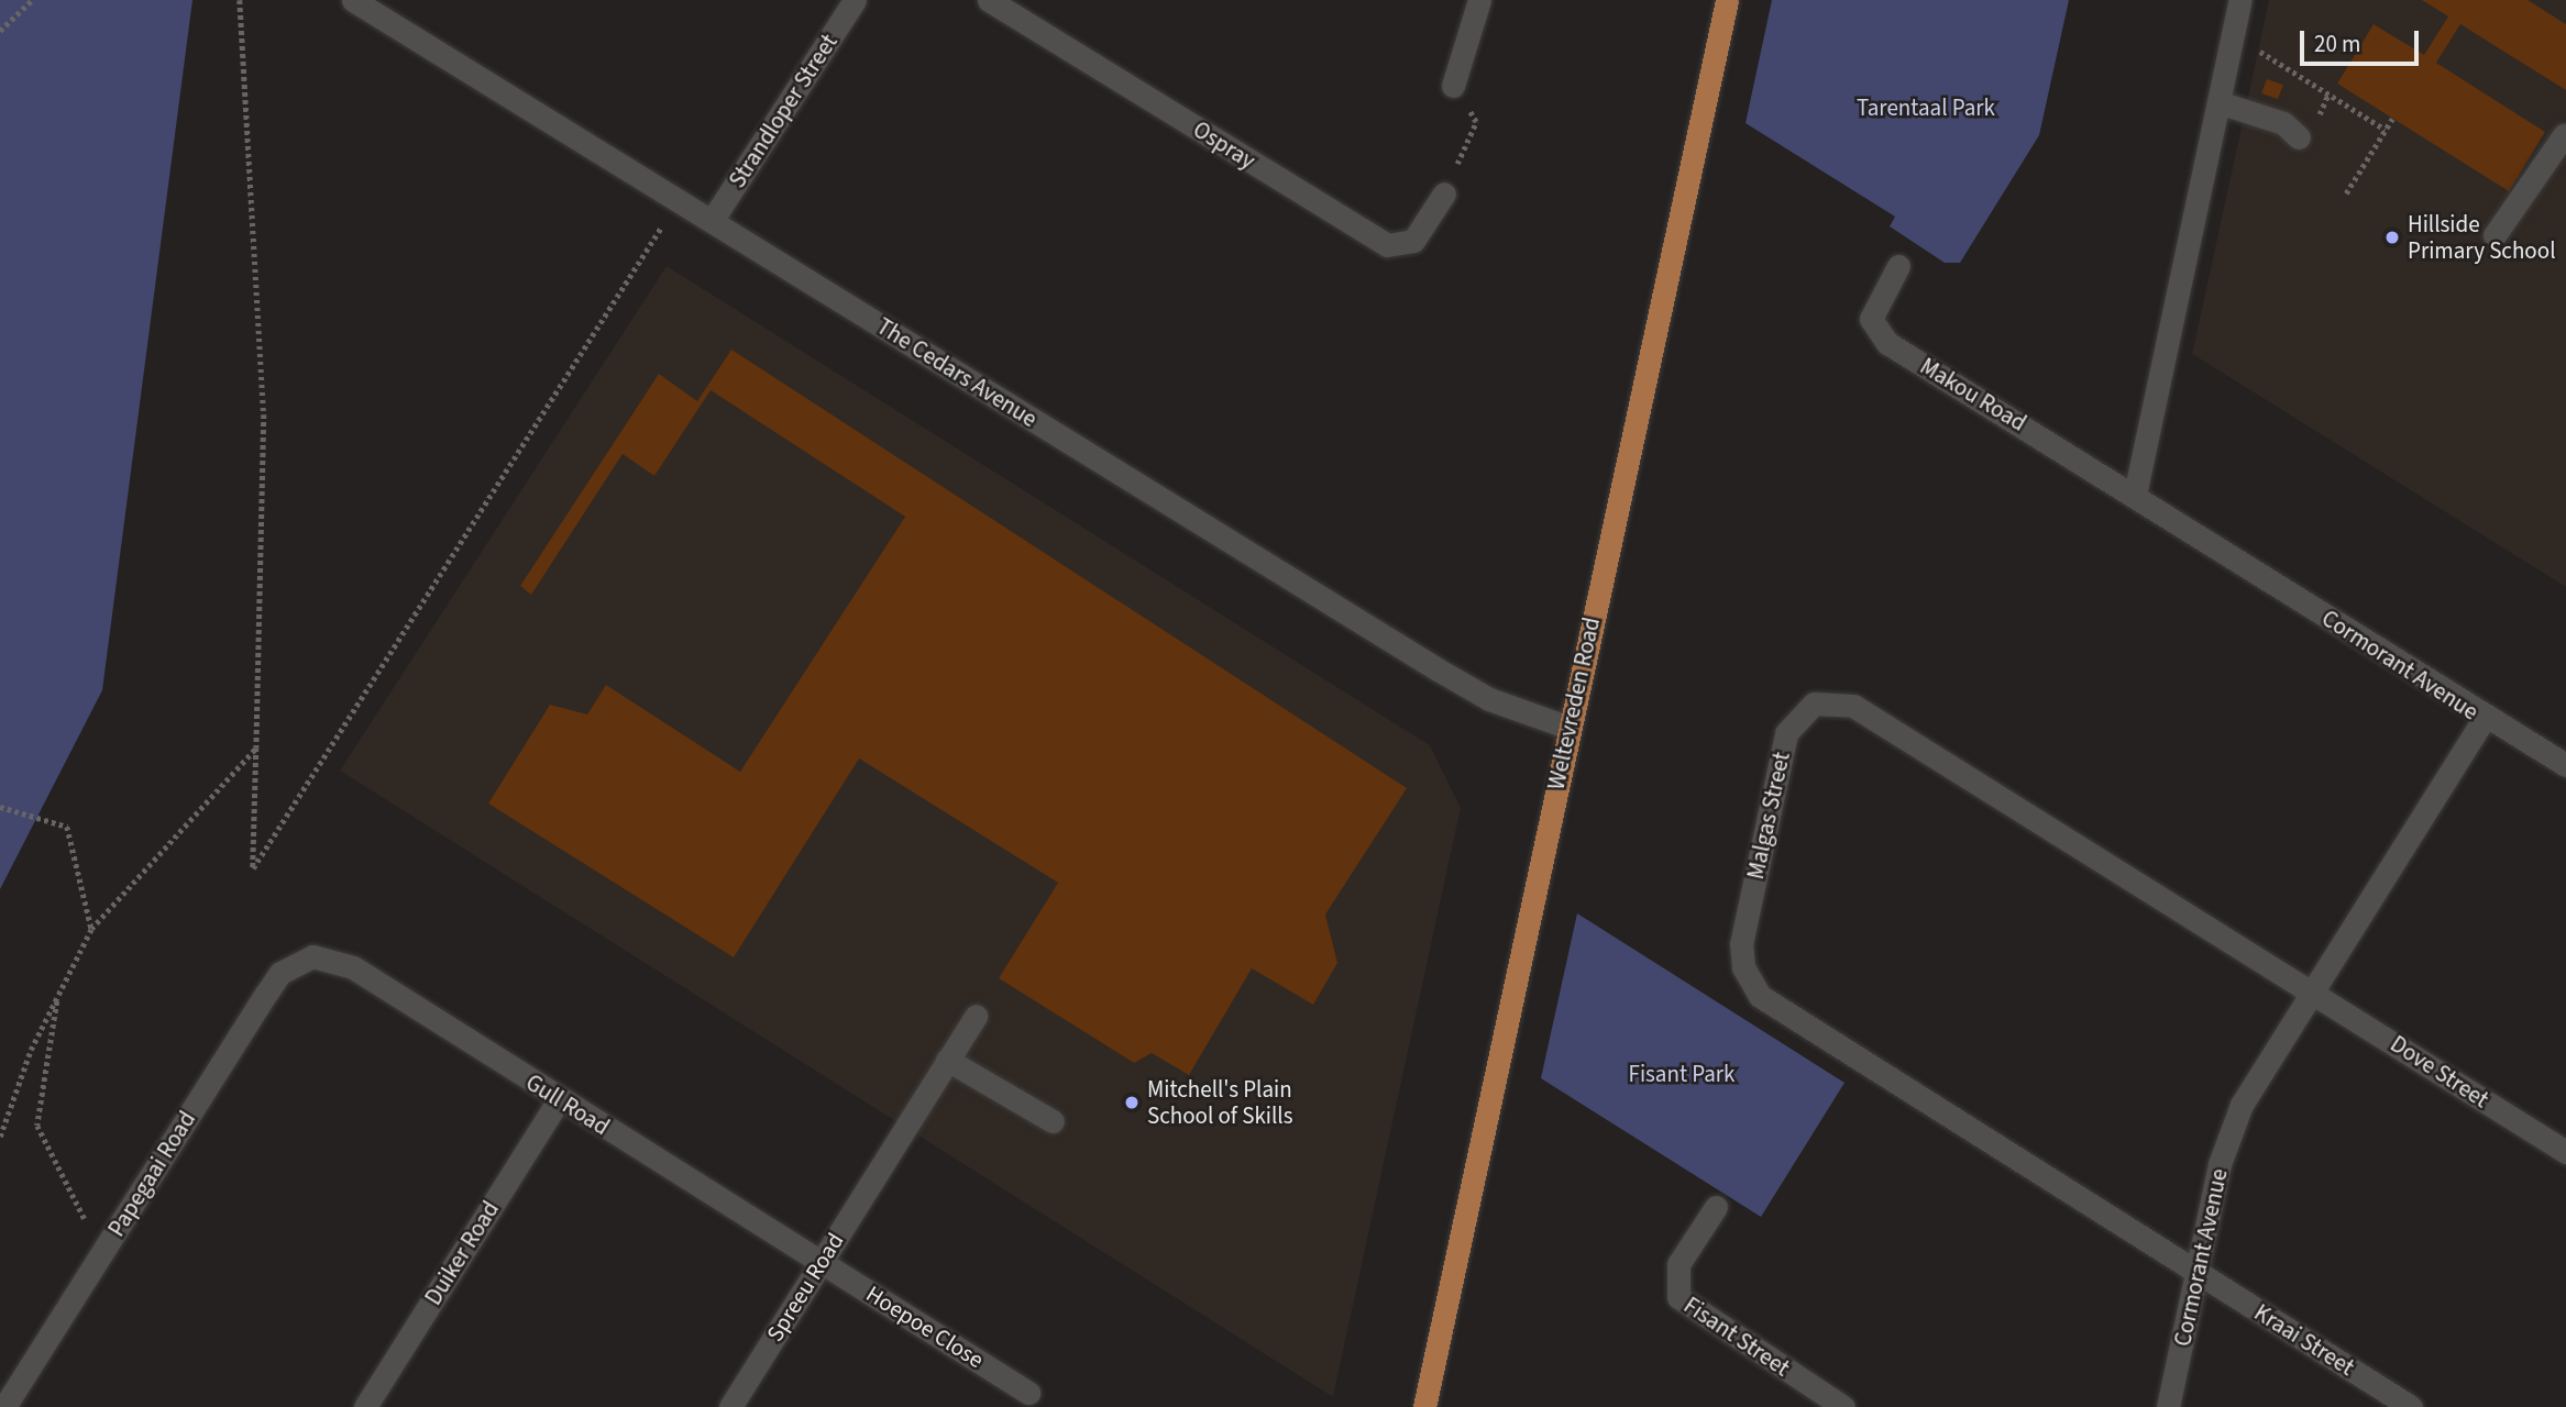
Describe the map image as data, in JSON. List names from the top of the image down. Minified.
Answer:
{"streets":{"main road":["Weltevreden Road"],"street":["Strandloper Street","Ospray","The Cedars Avenue","Makou Road","Cormorant Avenue","Malgas Street","Dove Street","Gull Road","Papegaai Road","Duiker Road","Spreeu Road","Hoepoe Close","Fisant Street","Kraai Street"]},"crossings":[["Strandloper Street","The Cedars Avenue"],["The Cedars Avenue","Weltevreden Road"],["Makou Road","Cormorant Avenue"],["Cormorant Avenue","Malgas Street"],["Cormorant Avenue","Dove Street"],["Cormorant Avenue","Kraai Street"],["Malgas Street","Dove Street"],["Malgas Street","Kraai Street"],["Gull Road","Papegaai Road"],["Gull Road","Duiker Road"],["Gull Road","Spreeu Road"],["Gull Road","Hoepoe Close"],["Spreeu Road","Hoepoe Close"]],"parks":["Tarentaal Park","Fisant Park"],"places":["Hillside Primary School","Mitchell's Plain School of Skills"],"scale_bar":"20 m"}
